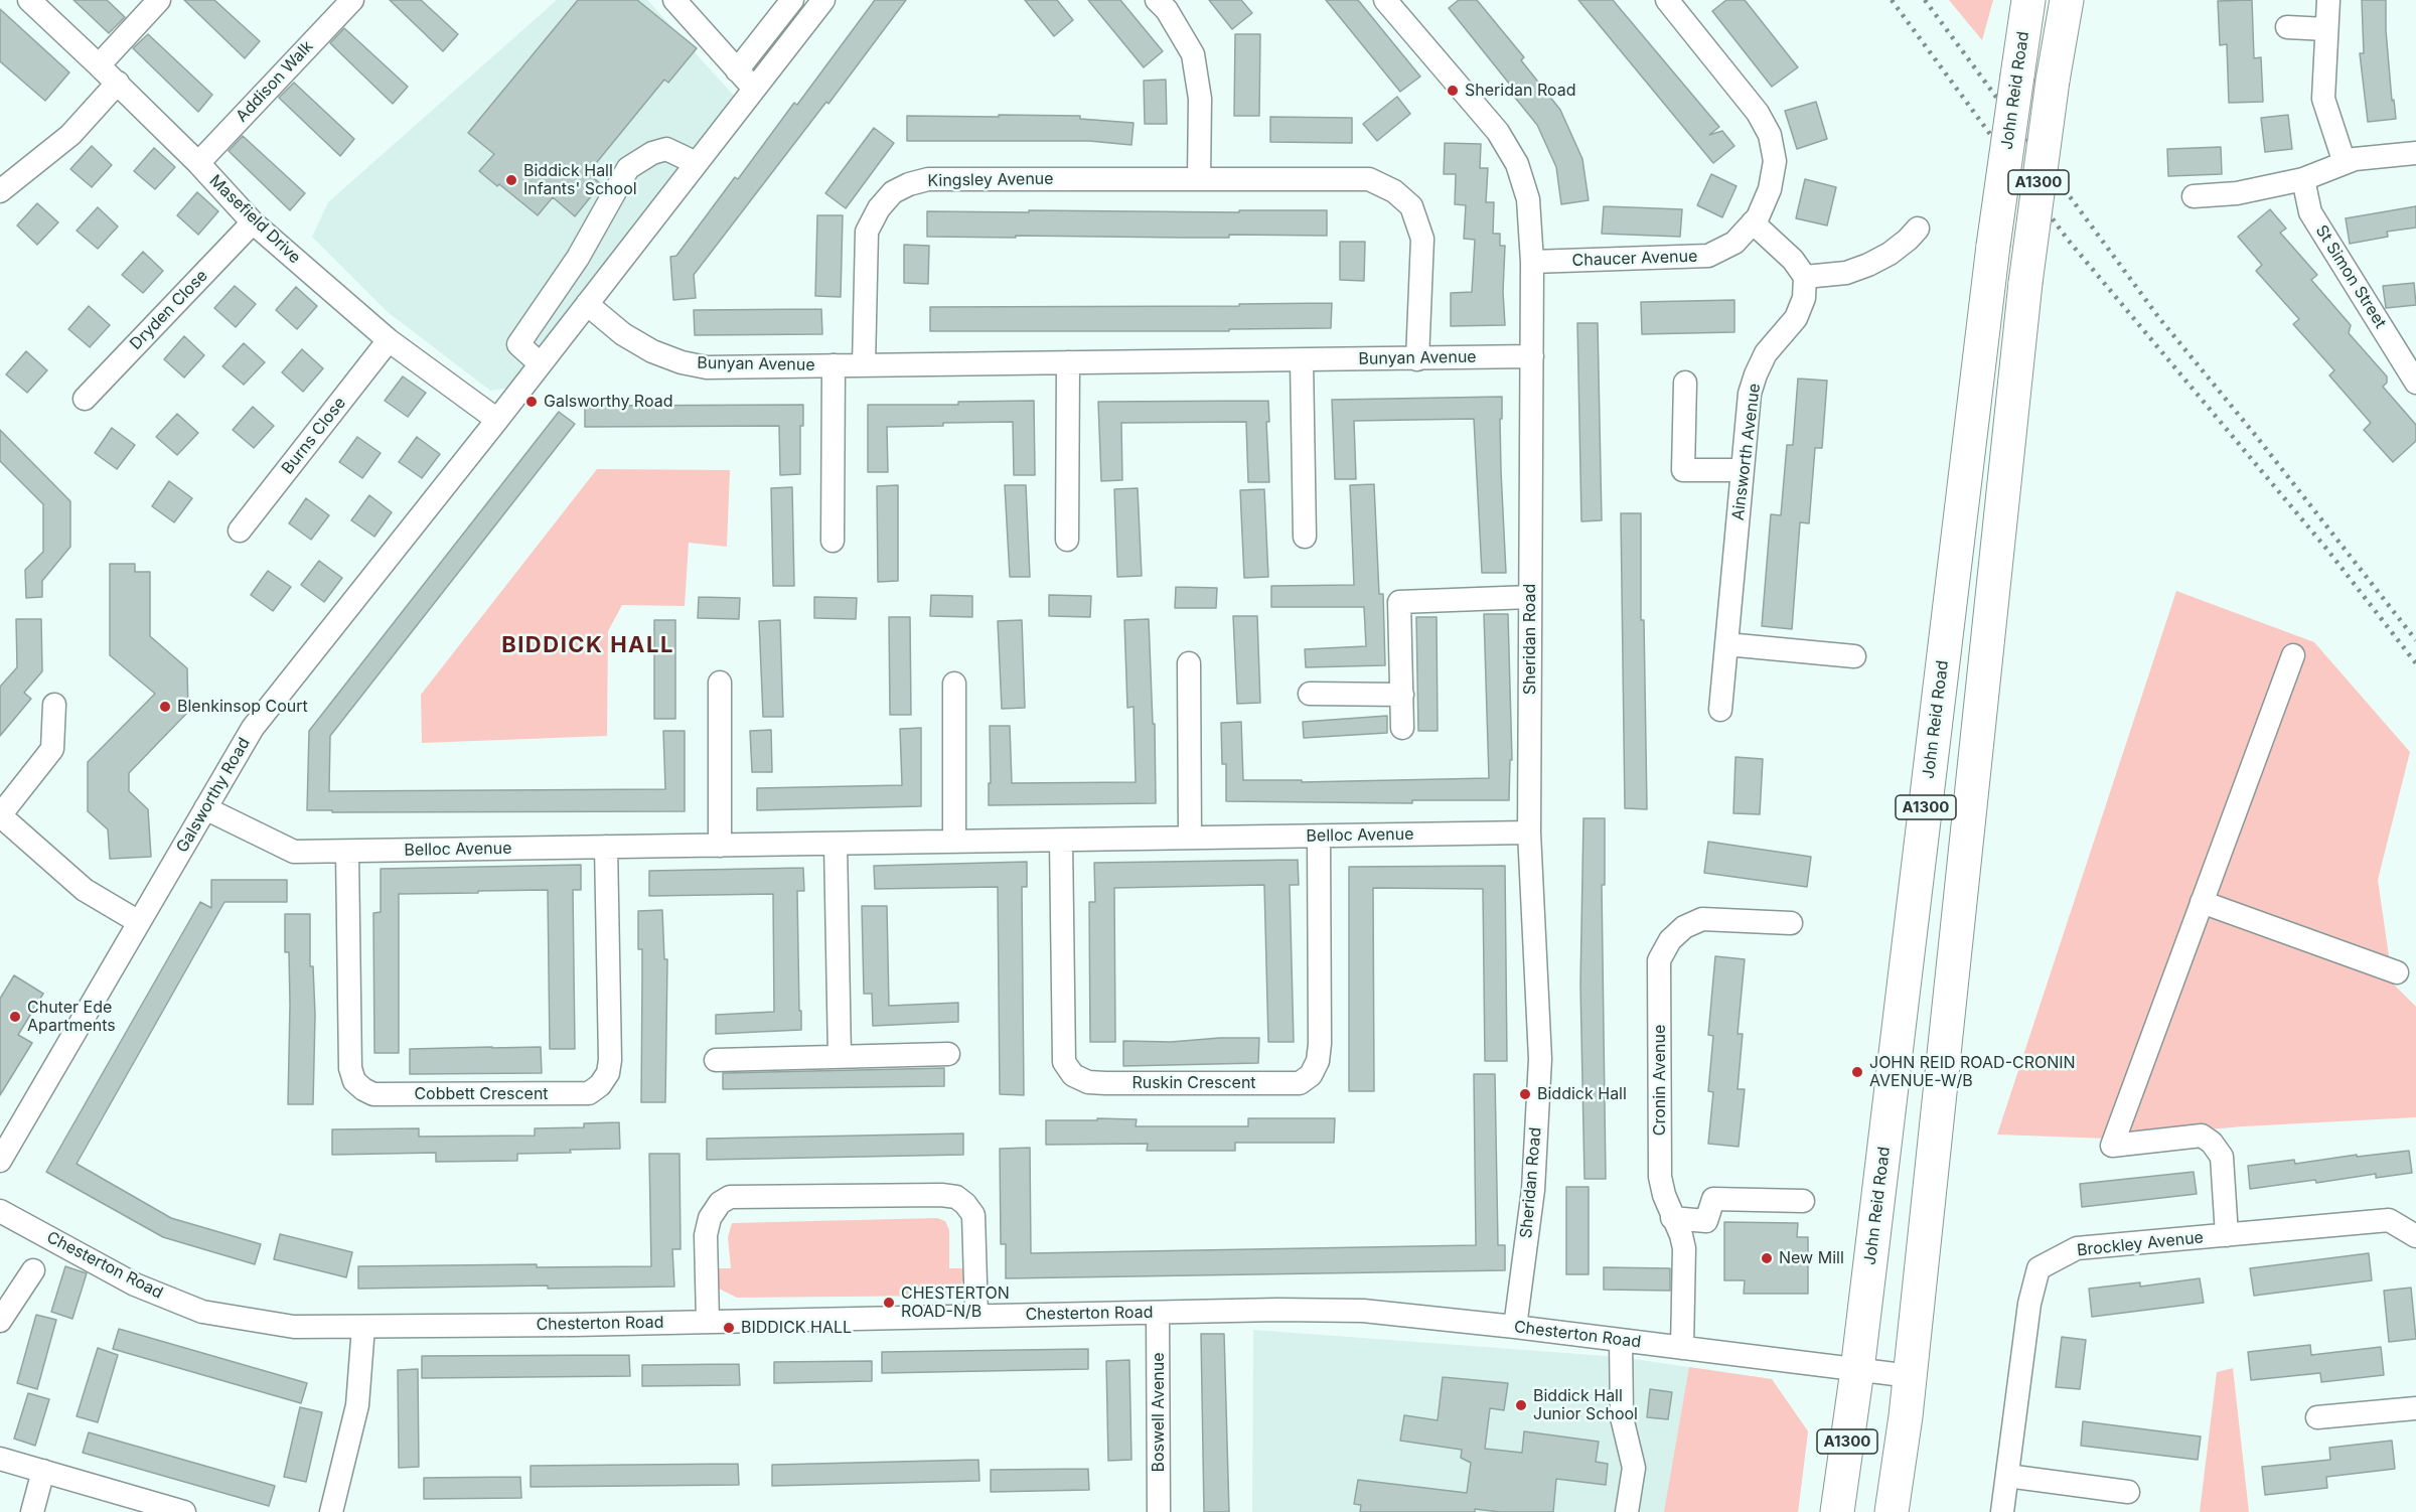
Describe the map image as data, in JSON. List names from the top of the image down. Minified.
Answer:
{"streets":{"highway":["John Reid Road","A1300"],"street":["Addison Walk","Kingsley Avenue","Masefield Drive","Chaucer Avenue","St Simon Street","Dryden Close","Bunyan Avenue","Burns Close","Ainsworth Avenue","Sheridan Road","Galsworthy Road","Belloc Avenue","Cronin Avenue","Ruskin Crescent","Cobbett Crescent","Brockley Avenue","Chesterton Road","Boswell Avenue"]},"crossings":[["Addison Walk","Masefield Drive"],["John Reid Road","Chesterton Road"],["Kingsley Avenue","Bunyan Avenue"],["A1300","Chesterton Road"],["Masefield Drive","Dryden Close"],["Masefield Drive","Burns Close"],["Masefield Drive","Galsworthy Road"],["Chaucer Avenue","Sheridan Road"],["Bunyan Avenue","Sheridan Road"],["Bunyan Avenue","Galsworthy Road"],["Sheridan Road","Belloc Avenue"],["Sheridan Road","Chesterton Road"],["Galsworthy Road","Belloc Avenue"],["Belloc Avenue","Ruskin Crescent"],["Belloc Avenue","Cobbett Crescent"],["Cronin Avenue","Chesterton Road"],["Chesterton Road","Boswell Avenue"]],"districts":["BIDDICK HALL"],"places":["Sheridan Road","Biddick Hall Infants' School","Galsworthy Road","Blenkinsop Court","Chuter Ede Apartments","JOHN REID ROAD-CRONIN AVENUE-W/B","Biddick Hall","New Mill","CHESTERTON ROAD-N/B","BIDDICK HALL","Biddick Hall Junior School"]}
